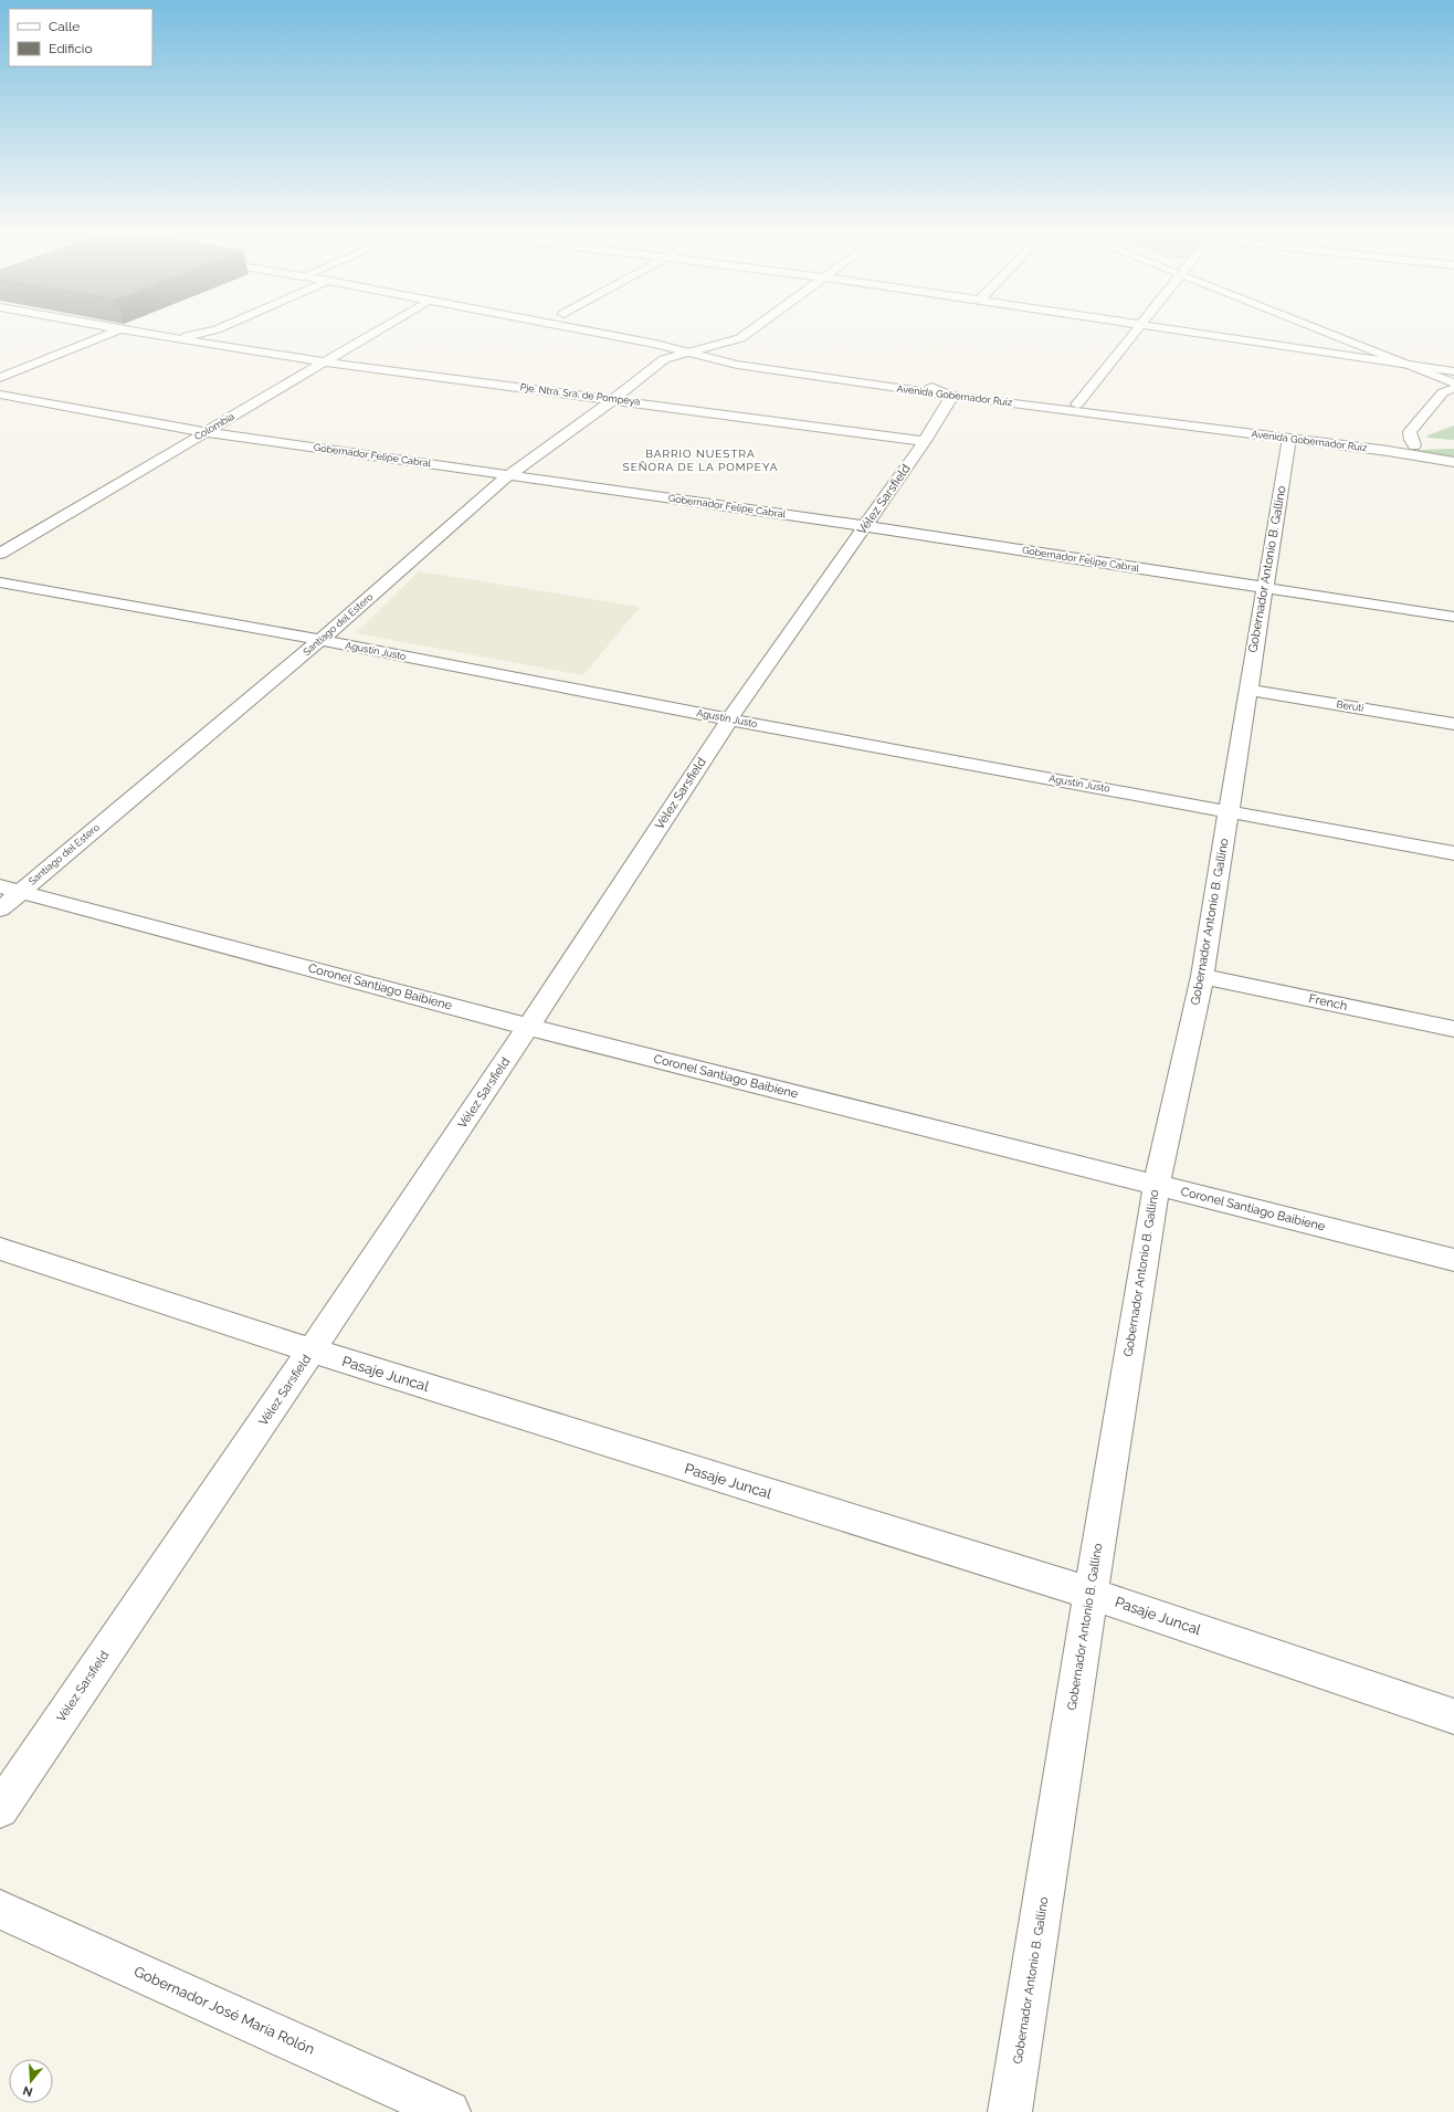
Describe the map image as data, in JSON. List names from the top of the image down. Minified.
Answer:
{"streets":{"street":["Pje. Ntra. Sra. de Pompeya","Avenida Gobernador Ruiz","Colombia","Gobernador Felipe Cabral","Vélez Sarsfield","Gobernador Antonio B. Gallino","Santiago del Estero","Agustín Justo","Beruti","Coronel Santiago Baibiene","French","Pasaje Juncal","Gobernador José María Rolón"]},"crossings":[["Pje. Ntra. Sra. de Pompeya","Colombia"],["Pje. Ntra. Sra. de Pompeya","Vélez Sarsfield"],["Pje. Ntra. Sra. de Pompeya","Santiago del Estero"],["Avenida Gobernador Ruiz","Vélez Sarsfield"],["Avenida Gobernador Ruiz","Gobernador Antonio B. Gallino"],["Avenida Gobernador Ruiz","Santiago del Estero"],["Colombia","Gobernador Felipe Cabral"],["Gobernador Felipe Cabral","Vélez Sarsfield"],["Gobernador Felipe Cabral","Gobernador Antonio B. Gallino"],["Gobernador Felipe Cabral","Santiago del Estero"],["Vélez Sarsfield","Agustín Justo"],["Vélez Sarsfield","Coronel Santiago Baibiene"],["Vélez Sarsfield","Pasaje Juncal"],["Gobernador Antonio B. Gallino","Agustín Justo"],["Gobernador Antonio B. Gallino","Beruti"],["Gobernador Antonio B. Gallino","Coronel Santiago Baibiene"],["Gobernador Antonio B. Gallino","French"],["Gobernador Antonio B. Gallino","Pasaje Juncal"],["Santiago del Estero","Agustín Justo"],["Santiago del Estero","Coronel Santiago Baibiene"]],"districts":["BARRIO NUESTRA SEÑORA DE LA POMPEYA"],"legend":["Calle","Edificio"],"north":"bottom"}
